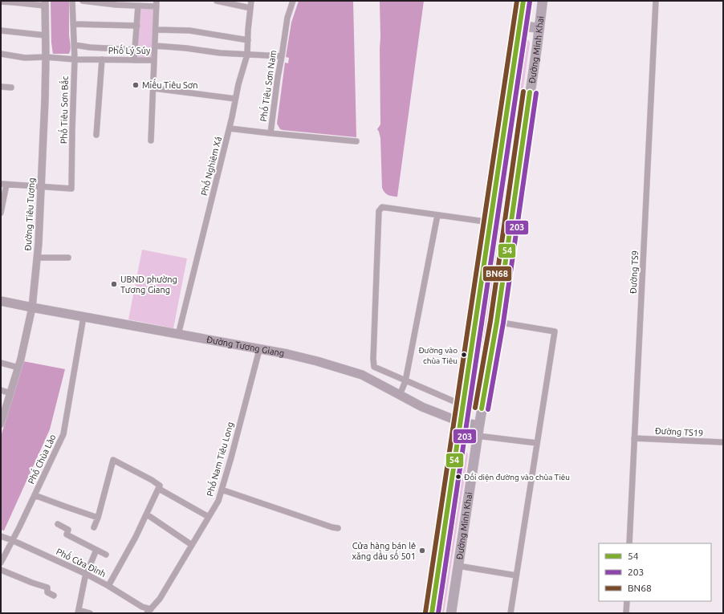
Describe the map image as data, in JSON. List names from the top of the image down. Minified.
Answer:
{"streets":{"main road":["Đường Minh Khai","Đường Tương Giang"],"street":["Phố Lý Súy","Phố Tiêu Sơn Nam","Phố Tiêu Sơn Bắc","Phố Nghiêm Xá","Đường Tiêu Tương","Đường TS9","Đường TS19","Phố Chùa Lào","Phố Nam Tiêu Long","Phố Cửa Đình"]},"crossings":[["Đường Minh Khai","Đường Tương Giang"],["Phố Lý Súy","Phố Tiêu Sơn Bắc"],["Phố Lý Súy","Đường Tiêu Tương"],["Phố Tiêu Sơn Nam","Phố Nghiêm Xá"],["Phố Tiêu Sơn Bắc","Đường Tiêu Tương"],["Phố Nghiêm Xá","Đường Tương Giang"],["Đường Tiêu Tương","Đường Tương Giang"],["Đường TS9","Đường TS19"],["Đường Tương Giang","Phố Chùa Lào"],["Đường Tương Giang","Phố Nam Tiêu Long"],["Phố Chùa Lào","Phố Cửa Đình"],["Phố Nam Tiêu Long","Phố Cửa Đình"]],"places":["Miếu Tiêu Sơn","UBND phường Tương Giang","Đường vào chùa Tiêu","Đối diện đường vào chùa Tiêu","Cửa hàng bán lẻ xăng dầu số 501"],"lines":["transit line 54","transit line BN68","transit line 203"],"legend":["54","203","BN68"]}
